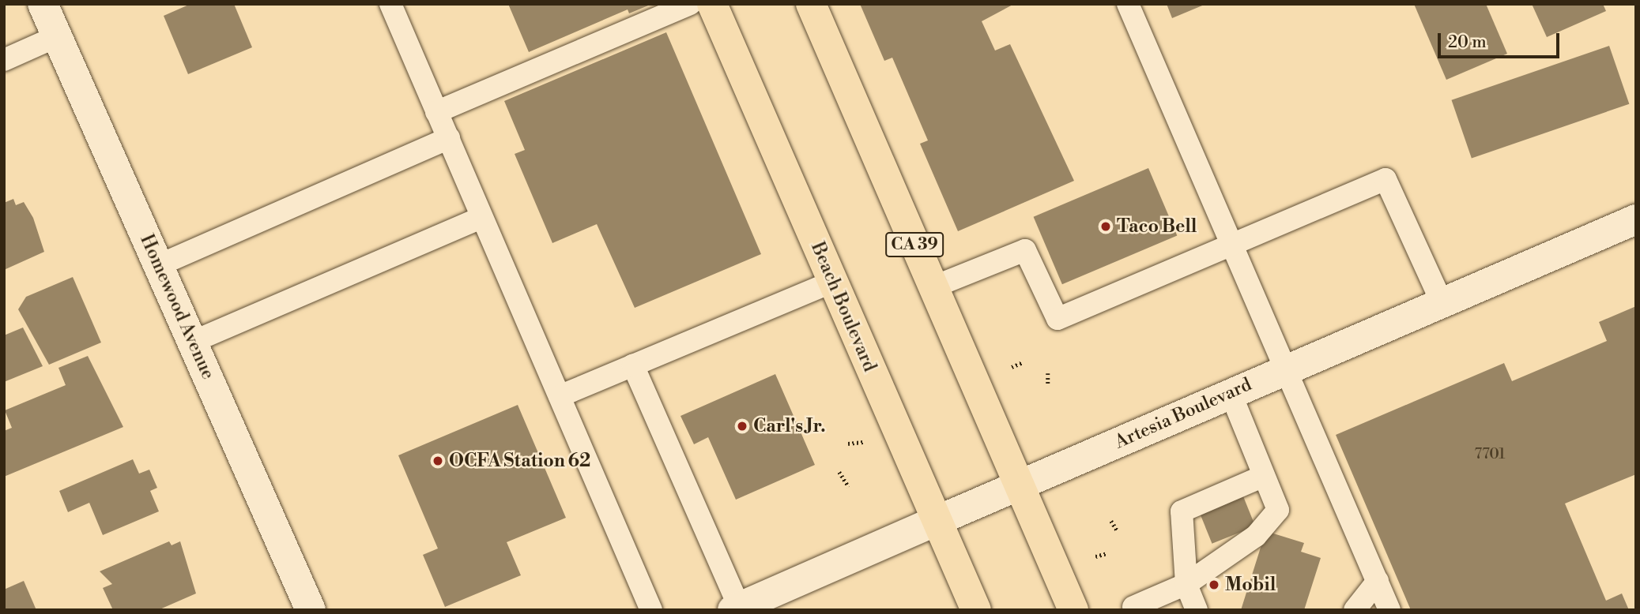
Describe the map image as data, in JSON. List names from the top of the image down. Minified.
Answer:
{"streets":{"main road":["CA 39","Beach Boulevard"],"street":["Homewood Avenue","Artesia Boulevard"]},"crossings":[["CA 39","Artesia Boulevard"],["Beach Boulevard","Artesia Boulevard"]],"places":["Taco Bell","Carl's Jr.","OCFA Station 62","Mobil"],"house_numbers":["7701"],"scale_bar":"20 m"}
